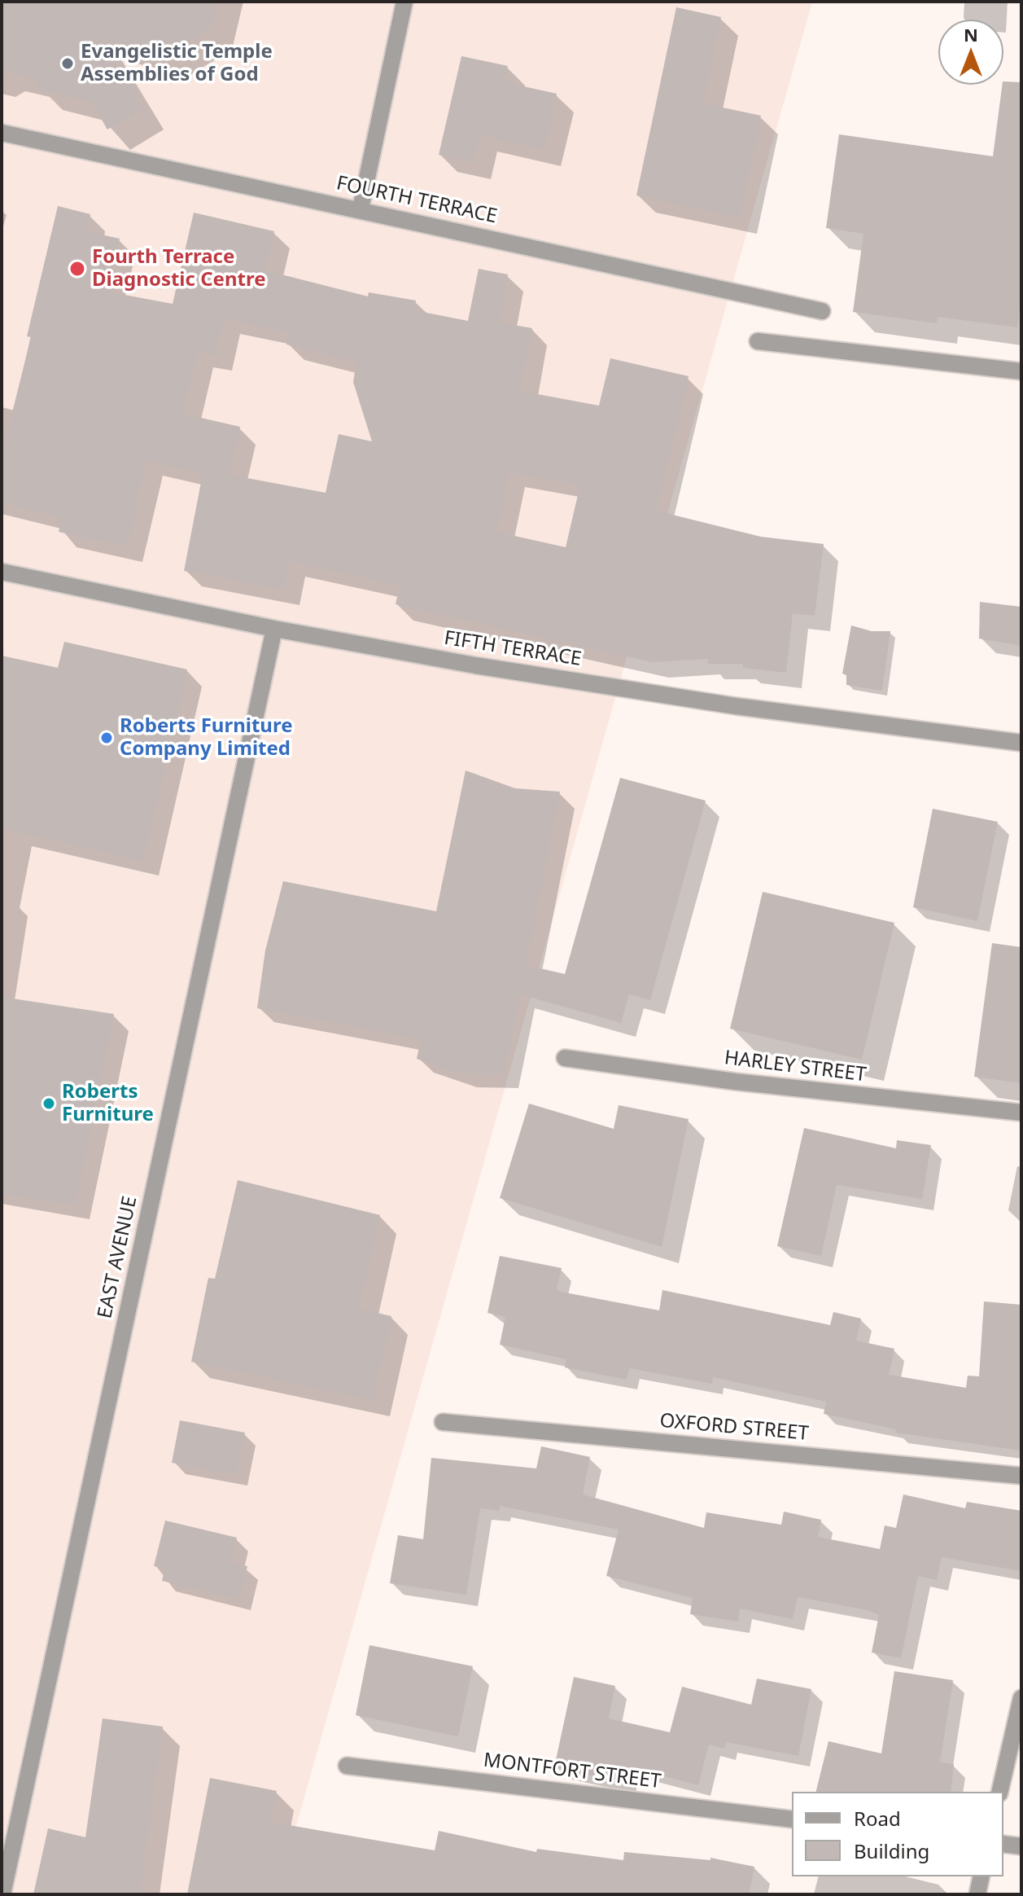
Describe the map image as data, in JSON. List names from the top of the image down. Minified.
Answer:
{"streets":{"street":["FOURTH TERRACE","FIFTH TERRACE","HARLEY STREET","EAST AVENUE","OXFORD STREET","MONTFORT STREET"]},"crossings":[["FIFTH TERRACE","EAST AVENUE"]],"places":["Evangelistic Temple Assemblies of God","Fourth Terrace Diagnostic Centre","Roberts Furniture Company Limited","Roberts Furniture"],"legend":["Road","Building"],"north":"top"}
